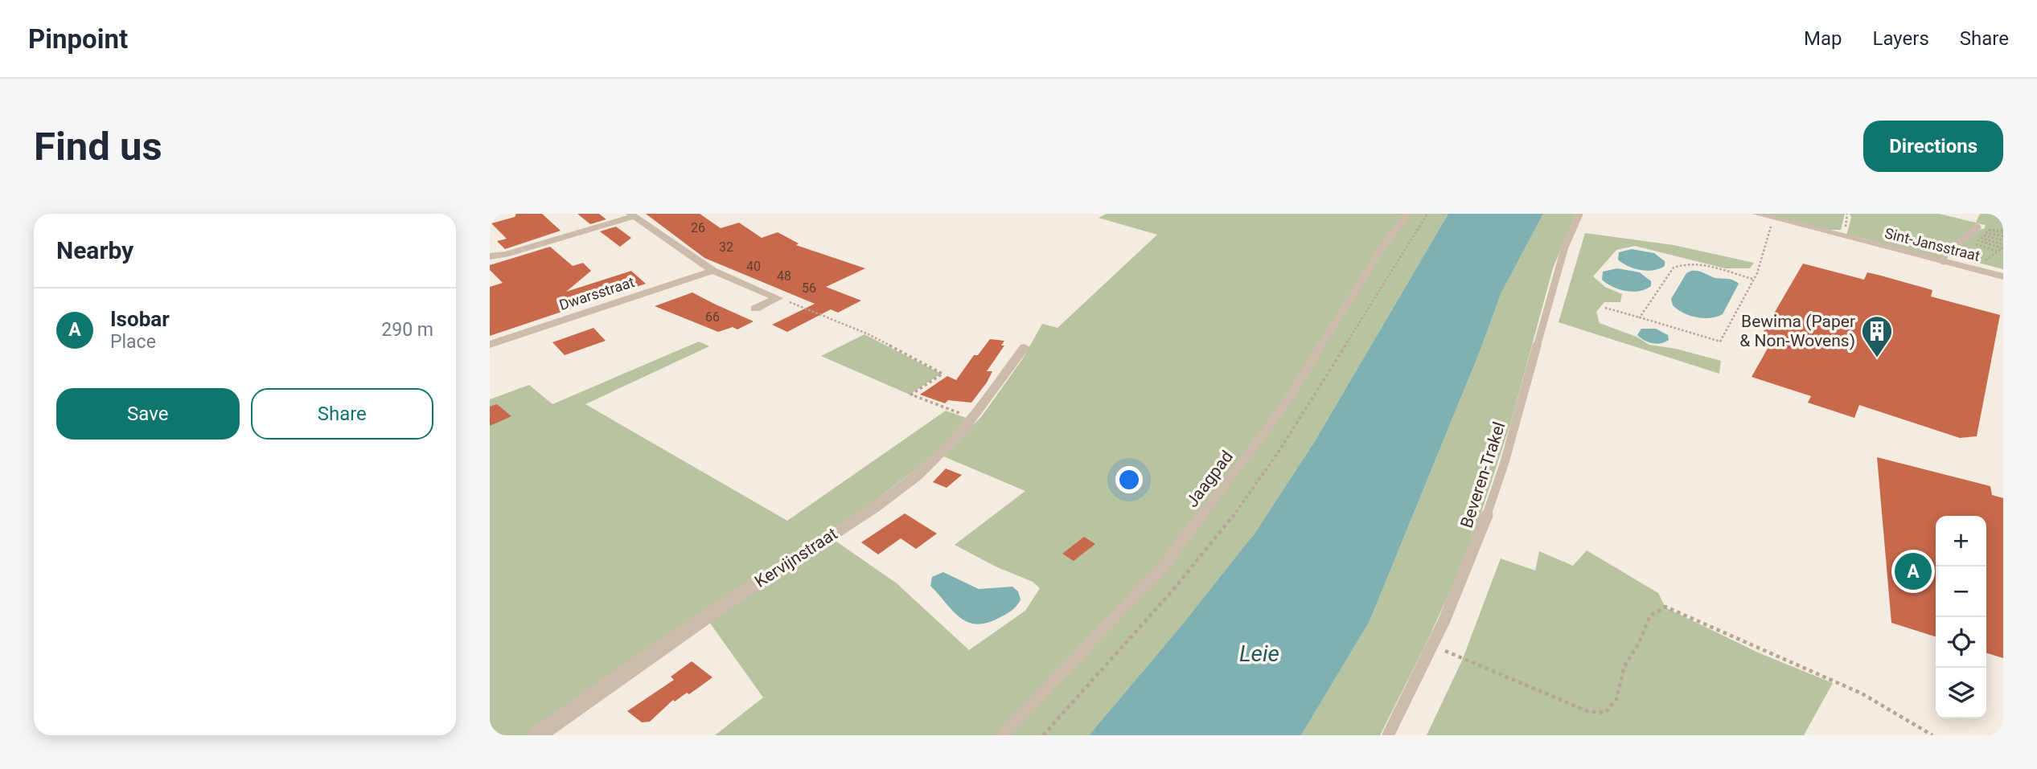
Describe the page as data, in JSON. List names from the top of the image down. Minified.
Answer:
{"streets":{"street":["Sint-Jansstraat","Dwarsstraat","Kervijnstraat"],"lane":["Beveren-Trakel","Jaagpad"]},"water":["Leie"],"places":{"building":["Bewima (Paper & Non-Wovens)"]},"house_numbers":["26","32","40","48","56","66"],"page":{"header":"Pinpoint","nav":["Map","Layers","Share"],"buttons":["Directions",["Save","Share"]],"title":"Find us","heading":"Nearby","list":[{"mark":"A","name":"Isobar","note":"Place","value":"290 m"}],"map_buttons":["+","−"],"pins":"A"}}
